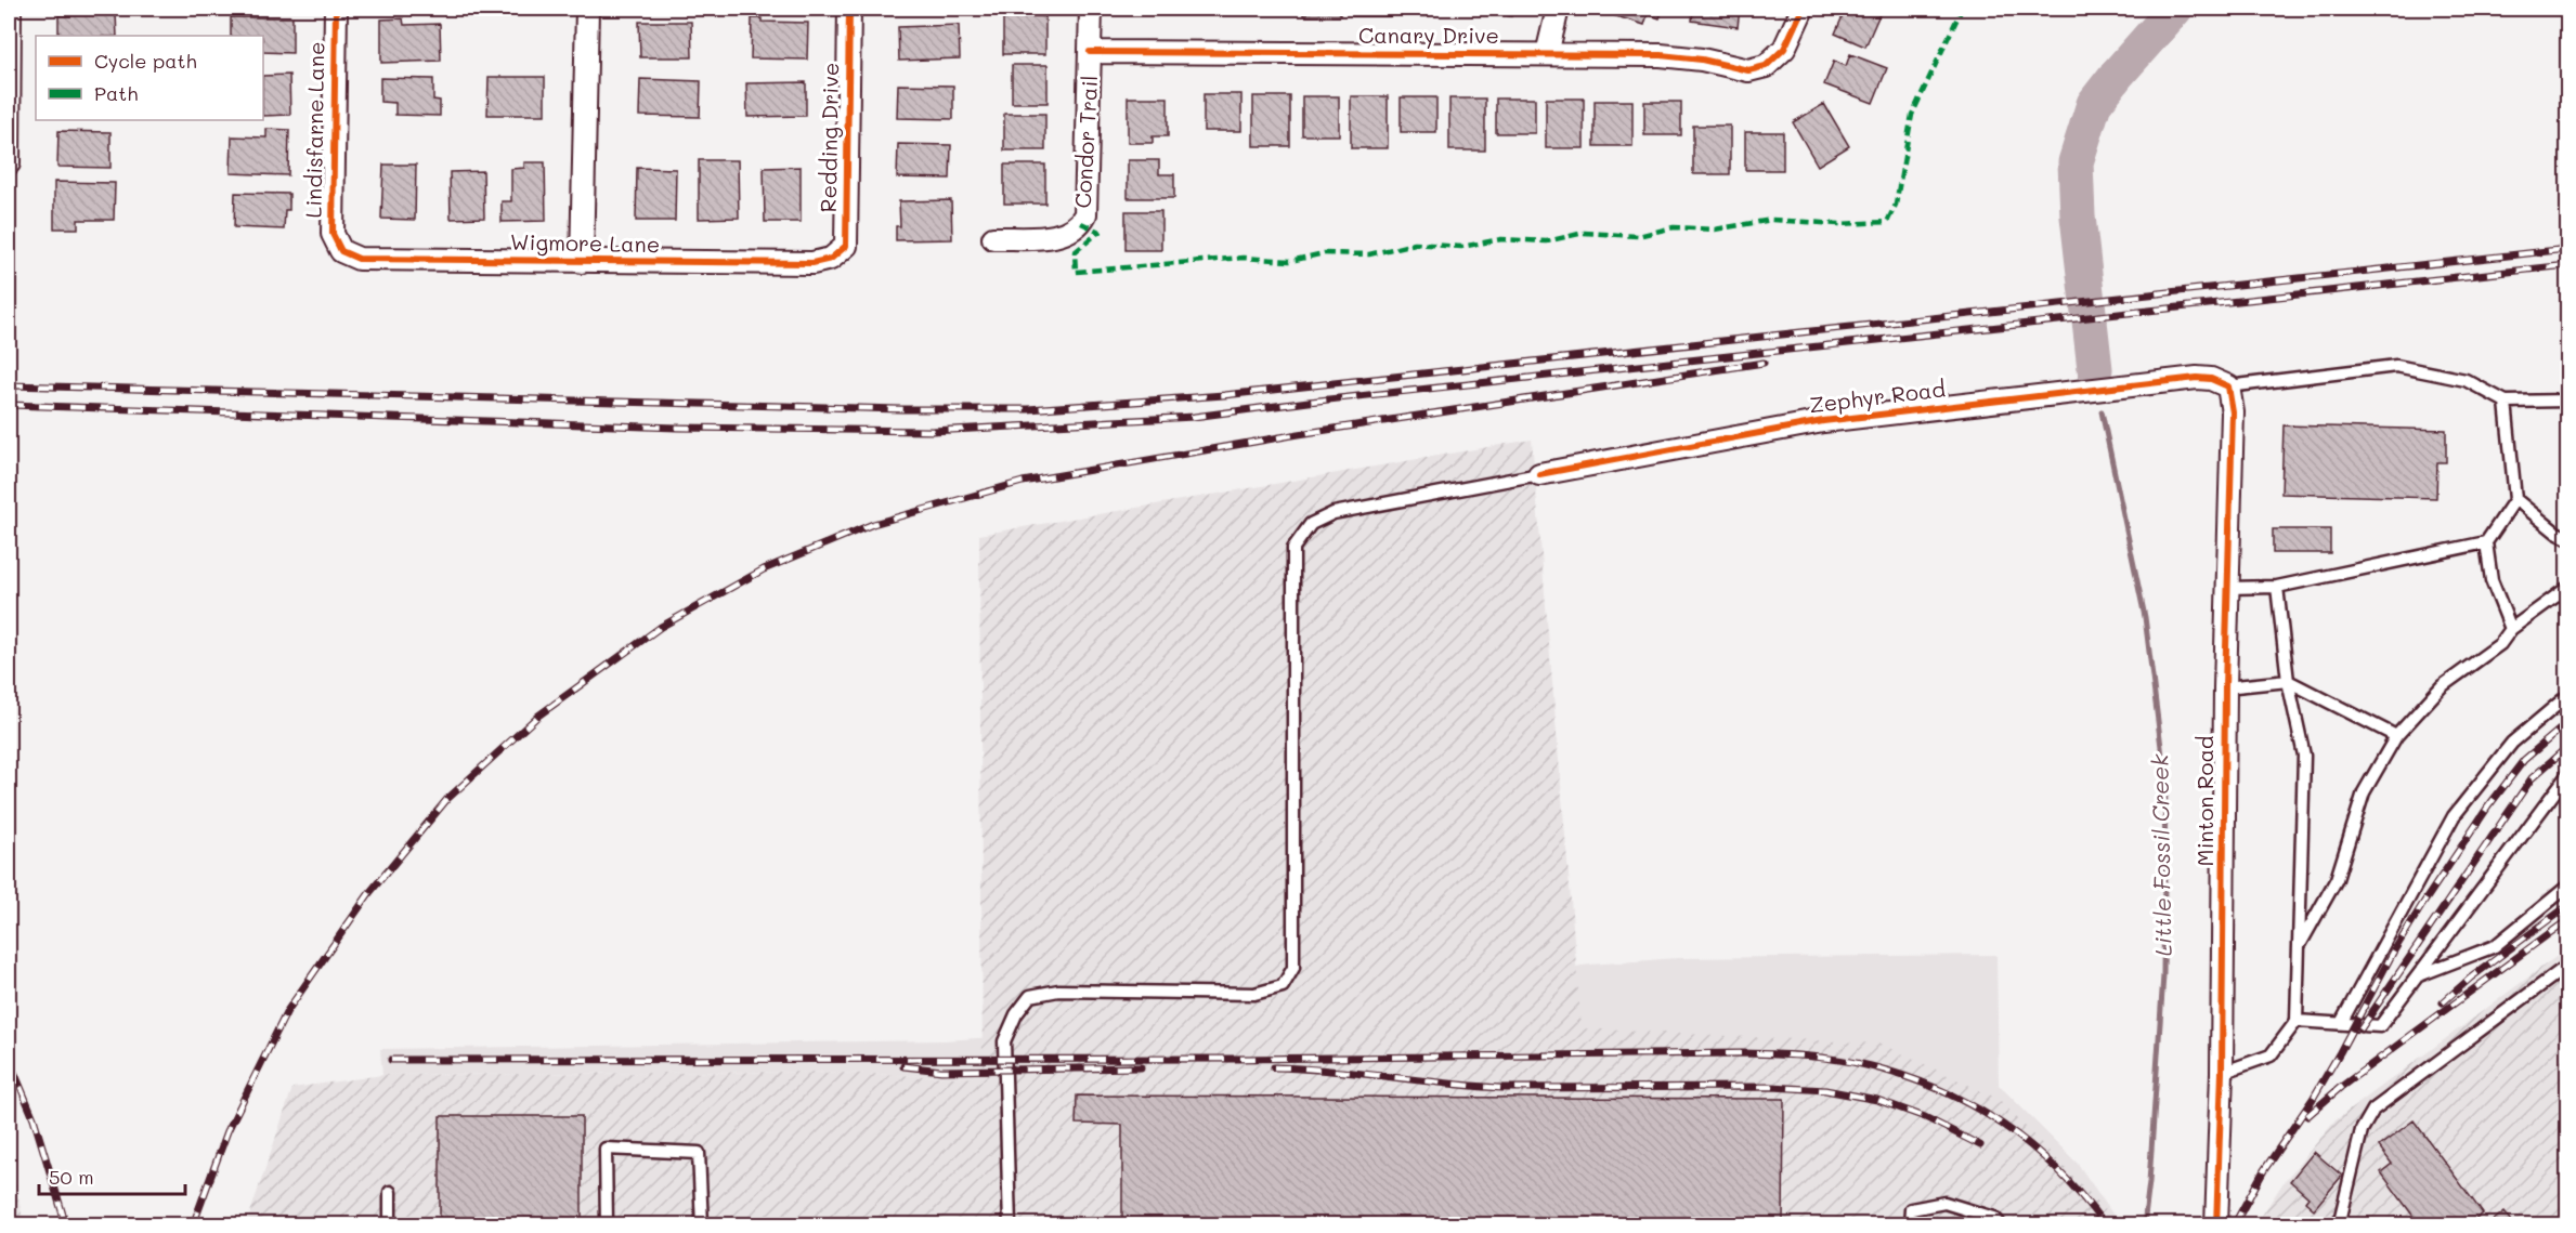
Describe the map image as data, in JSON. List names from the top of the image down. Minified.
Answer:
{"streets":{"street":["Canary Drive","Lindisfarne Lane","Redding Drive","Condor Trail","Wigmore Lane","Zephyr Road","Minton Road"]},"crossings":[["Canary Drive","Condor Trail"],["Lindisfarne Lane","Wigmore Lane"],["Redding Drive","Wigmore Lane"],["Zephyr Road","Minton Road"]],"water":["Little Fossil Creek"],"legend":["Cycle path","Path"],"scale_bar":"50 m"}
